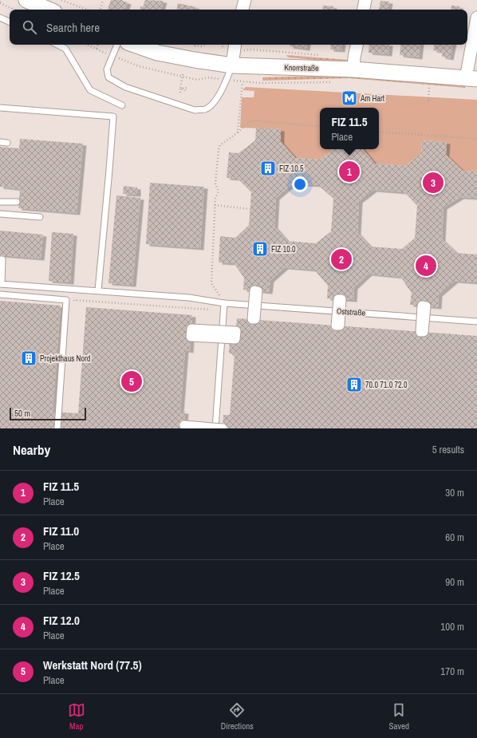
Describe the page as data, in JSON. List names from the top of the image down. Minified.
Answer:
{"streets":{"street":["Knorrstraße"],"lane":["Oststraße"]},"places":{"metro station":["Am Hart"],"building":["FIZ 10.5","FIZ 10.0","Projekthaus Nord","70.0 71.0 72.0"]},"scale_bar":"50 m","page":{"search":"Search here","popup":["FIZ 11.5","Place"],"pins":["1","3","2","4","5"],"scale":"50 m","heading":["Nearby","5 results"],"list":[{"mark":"1","name":"FIZ 11.5","note":"Place","value":"30 m"},{"mark":"2","name":"FIZ 11.0","note":"Place","value":"60 m"},{"mark":"3","name":"FIZ 12.5","note":"Place","value":"90 m"},{"mark":"4","name":"FIZ 12.0","note":"Place","value":"100 m"},{"mark":"5","name":"Werkstatt Nord (77.5)","note":"Place","value":"170 m"}],"nav":["Map","Directions","Saved"]}}
